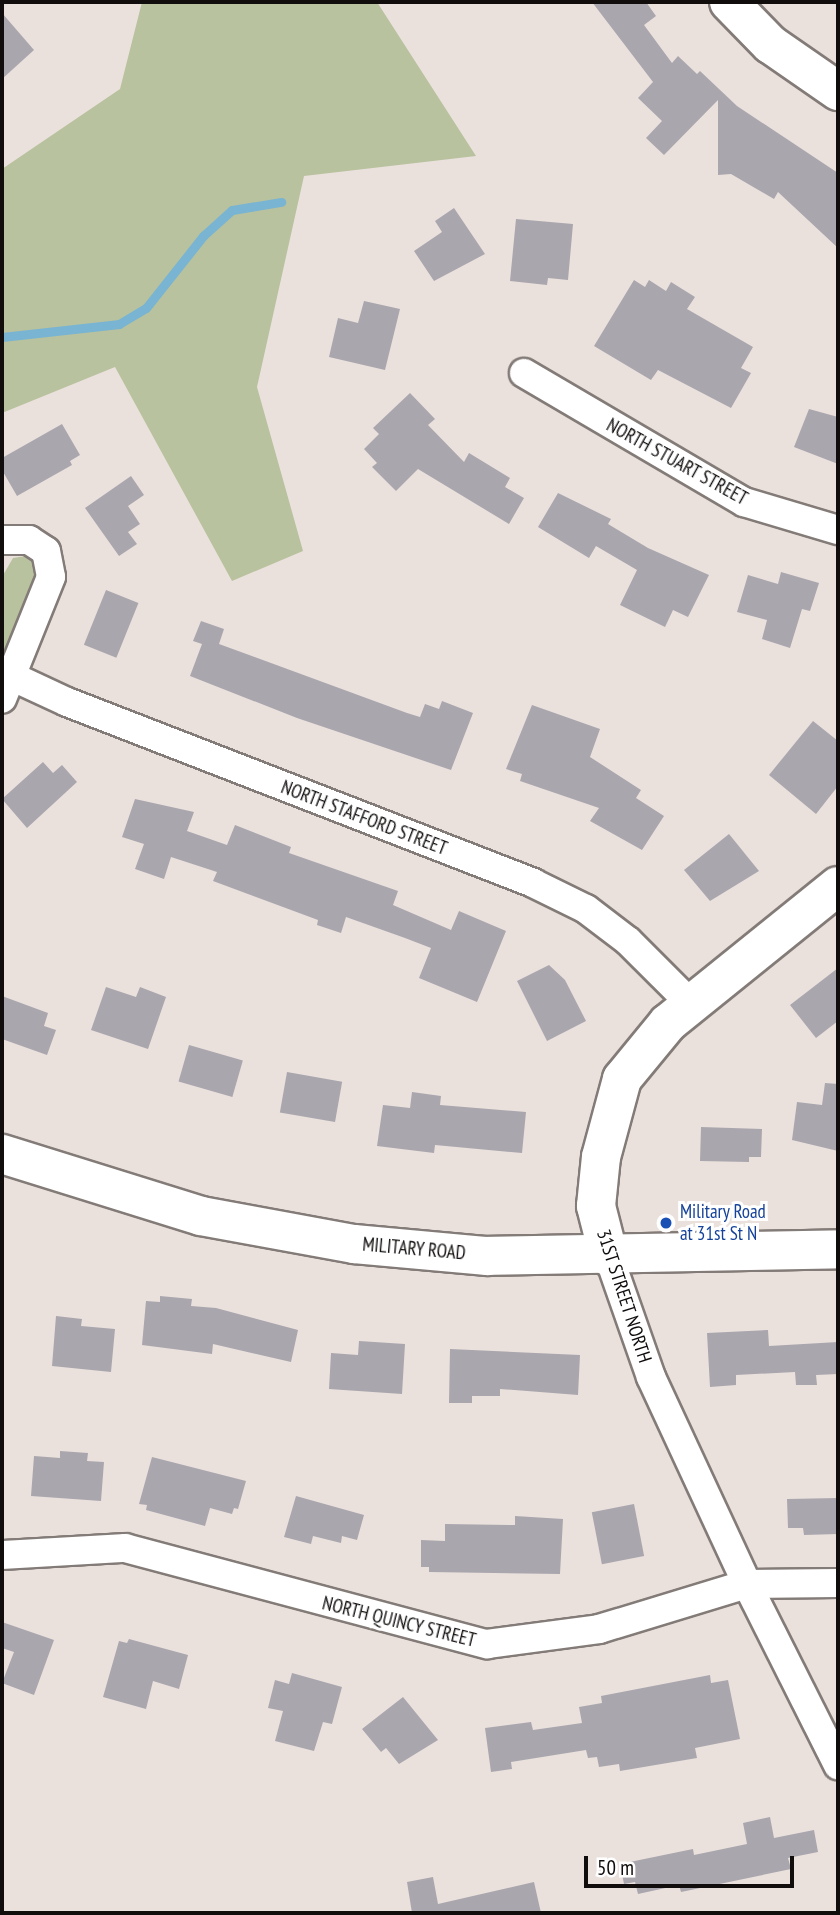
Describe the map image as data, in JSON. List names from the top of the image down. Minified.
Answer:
{"streets":{"main road":["MILITARY ROAD","31ST STREET NORTH"],"street":["NORTH STUART STREET","NORTH STAFFORD STREET","NORTH QUINCY STREET"]},"crossings":[["NORTH STAFFORD STREET","31ST STREET NORTH"],["MILITARY ROAD","31ST STREET NORTH"],["31ST STREET NORTH","NORTH QUINCY STREET"]],"places":["Military Road at 31st St N"],"scale_bar":"50 m"}
